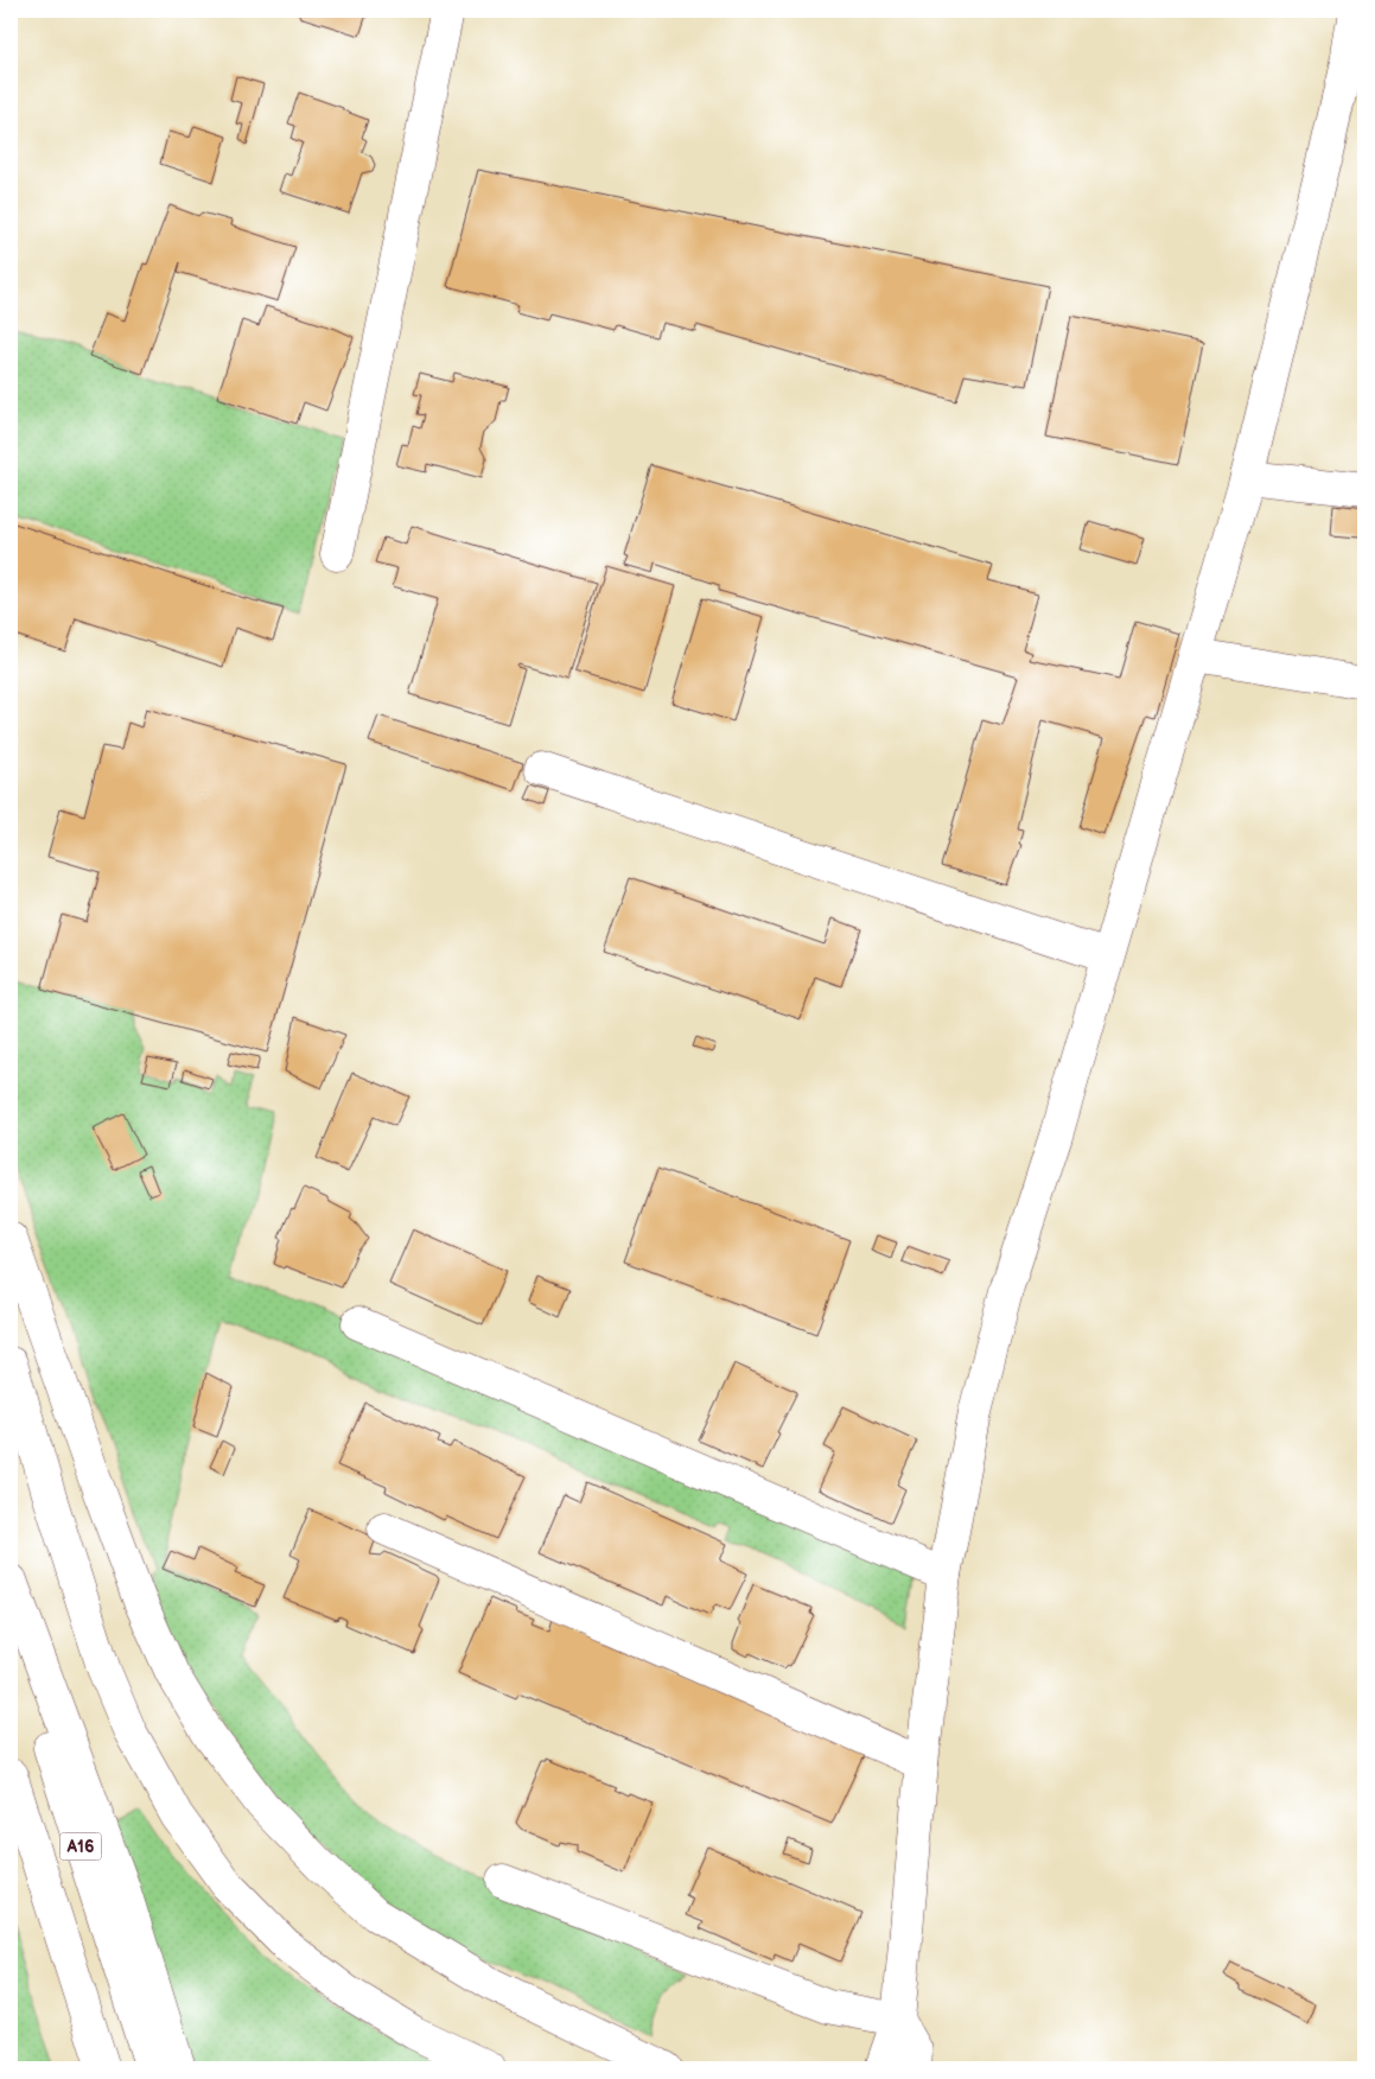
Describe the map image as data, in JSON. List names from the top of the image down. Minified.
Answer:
{"streets":{"main road":["A16"]}}
